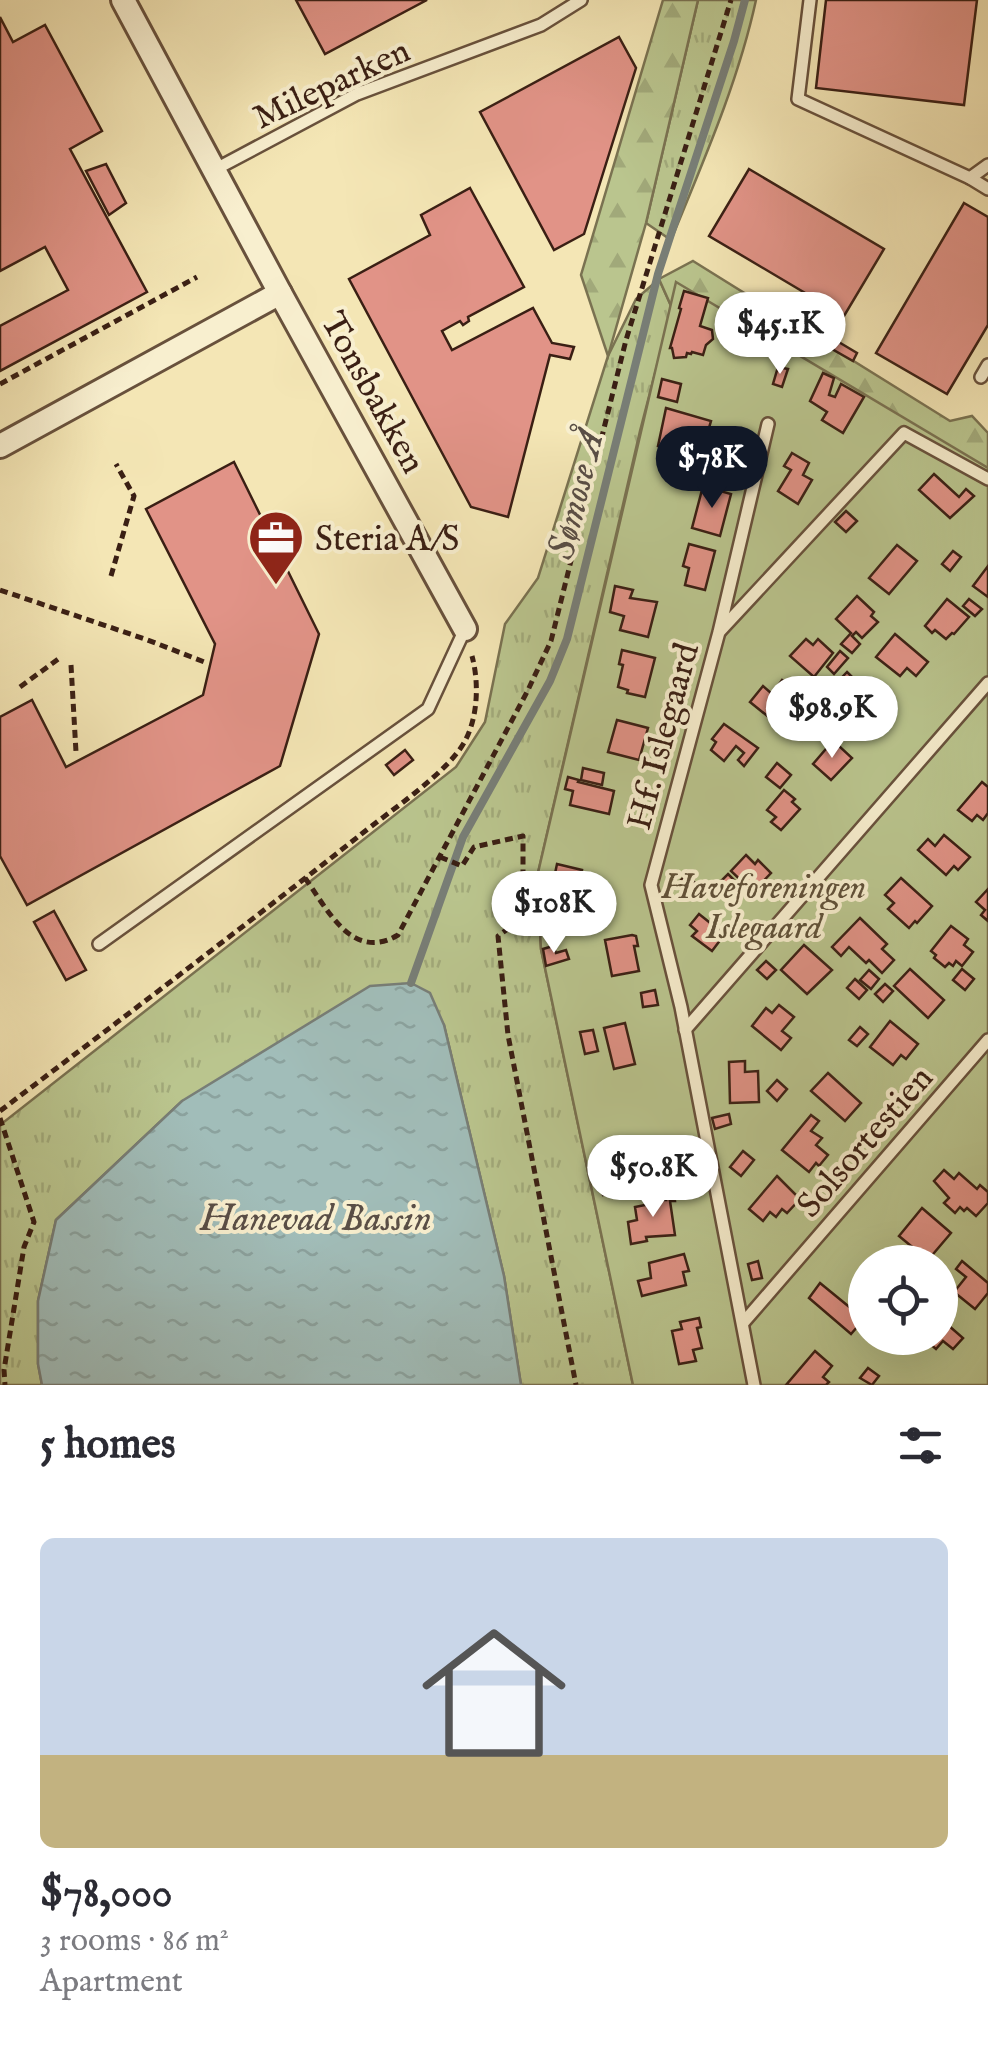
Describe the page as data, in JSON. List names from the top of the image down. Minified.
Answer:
{"streets":{"street":["Tonsbakken"],"lane":["Mileparken","Hf. Islegaard","Solsortestien"]},"crossings":[["Mileparken","Tonsbakken"],["Hf. Islegaard","Solsortestien"]],"water":["Sømose Å","Hanevad Bassin"],"parks":["Haveforeningen Islegaard"],"places":{"office":["Steria A/S"]},"page":{"price":["$45.1K","$78K","$98.9K","$108K","$50.8K"],"heading":"5 homes","list":[{"name":"$78,000","note":"3 rooms · 86 m² · Apartment"}]}}
